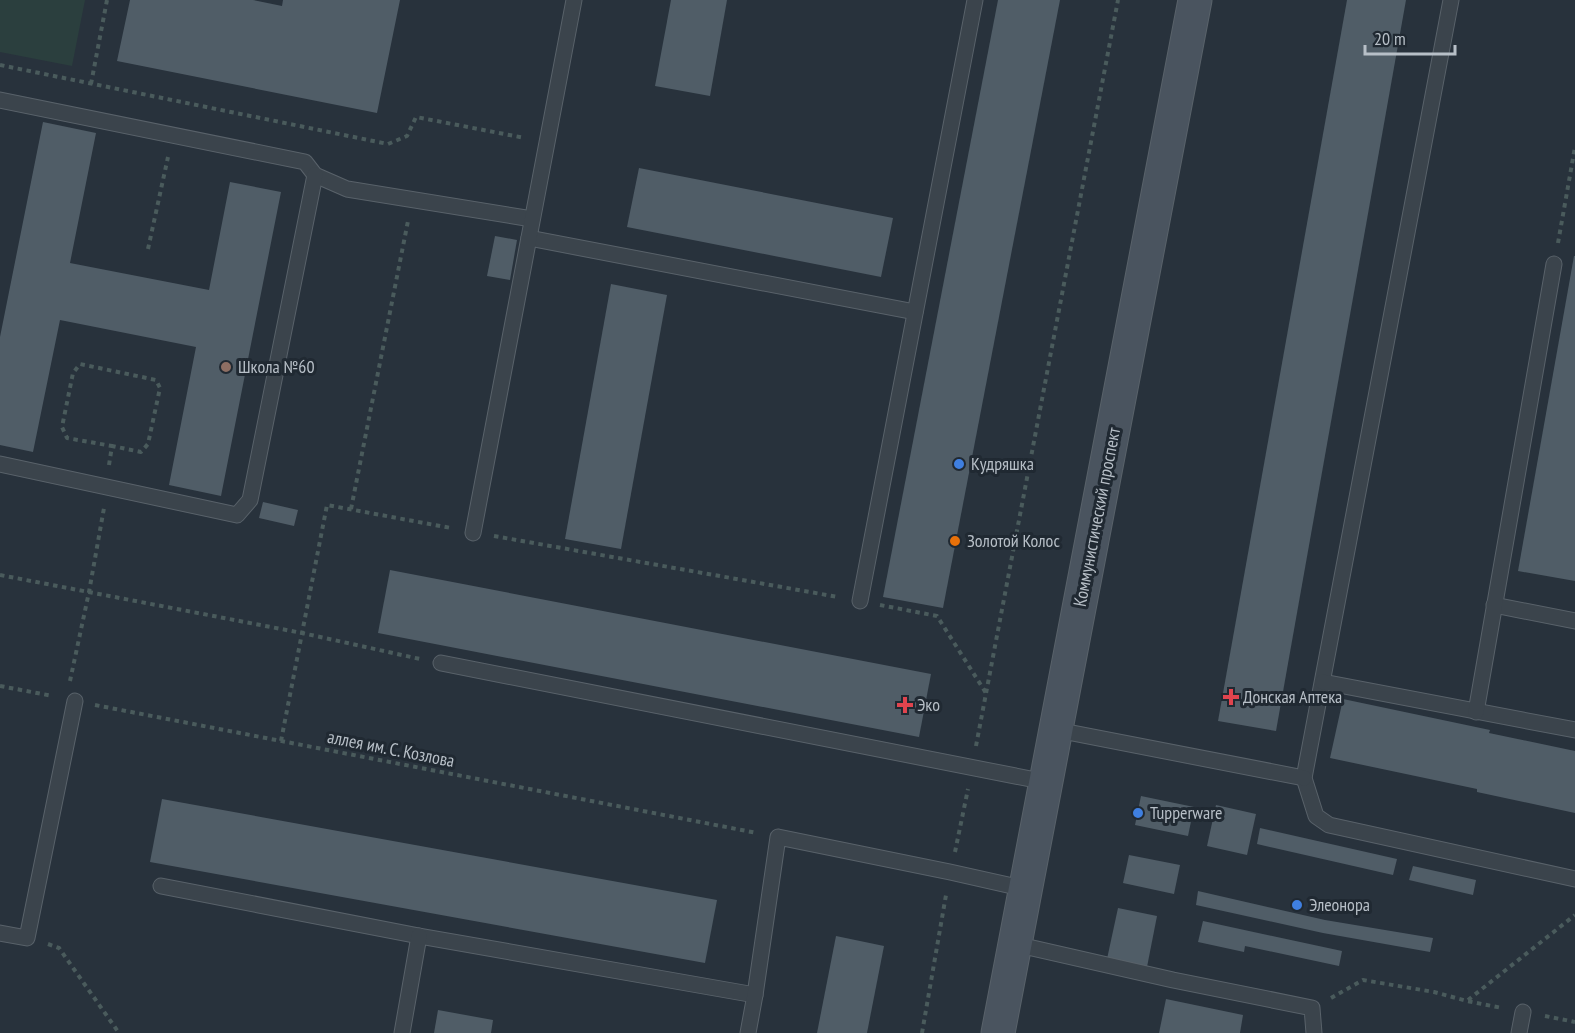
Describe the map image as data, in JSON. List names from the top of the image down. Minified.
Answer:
{"streets":{"main road":["Коммунистический проспект"],"path":["аллея им. С. Козлова"]},"places":{"other":["Школа №60","Кудряшка","Золотой Колос","Tupperware","Элеонора"],"health":["Донская Аптека","Эко"]},"scale_bar":"20 m"}
